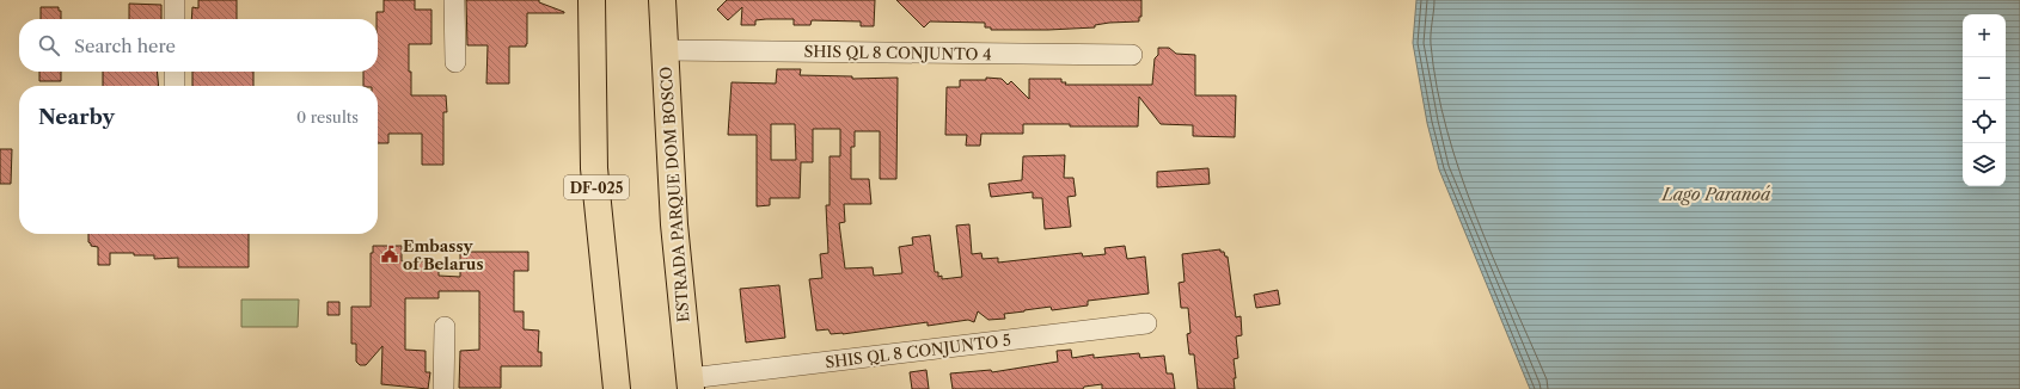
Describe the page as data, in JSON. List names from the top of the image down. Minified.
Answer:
{"streets":{"main road":["DF-025","ESTRADA PARQUE DOM BOSCO"],"street":["SHIS QL 8 CONJUNTO 4","SHIS QL 8 CONJUNTO 5"]},"crossings":[["SHIS QL 8 CONJUNTO 4","ESTRADA PARQUE DOM BOSCO"],["ESTRADA PARQUE DOM BOSCO","SHIS QL 8 CONJUNTO 5"]],"water":["Lago Paranoá"],"places":{"public building":["Embassy of Belarus"]},"page":{"map_buttons":["+","−"],"search":"Search here","heading":["Nearby","0 results"]}}
